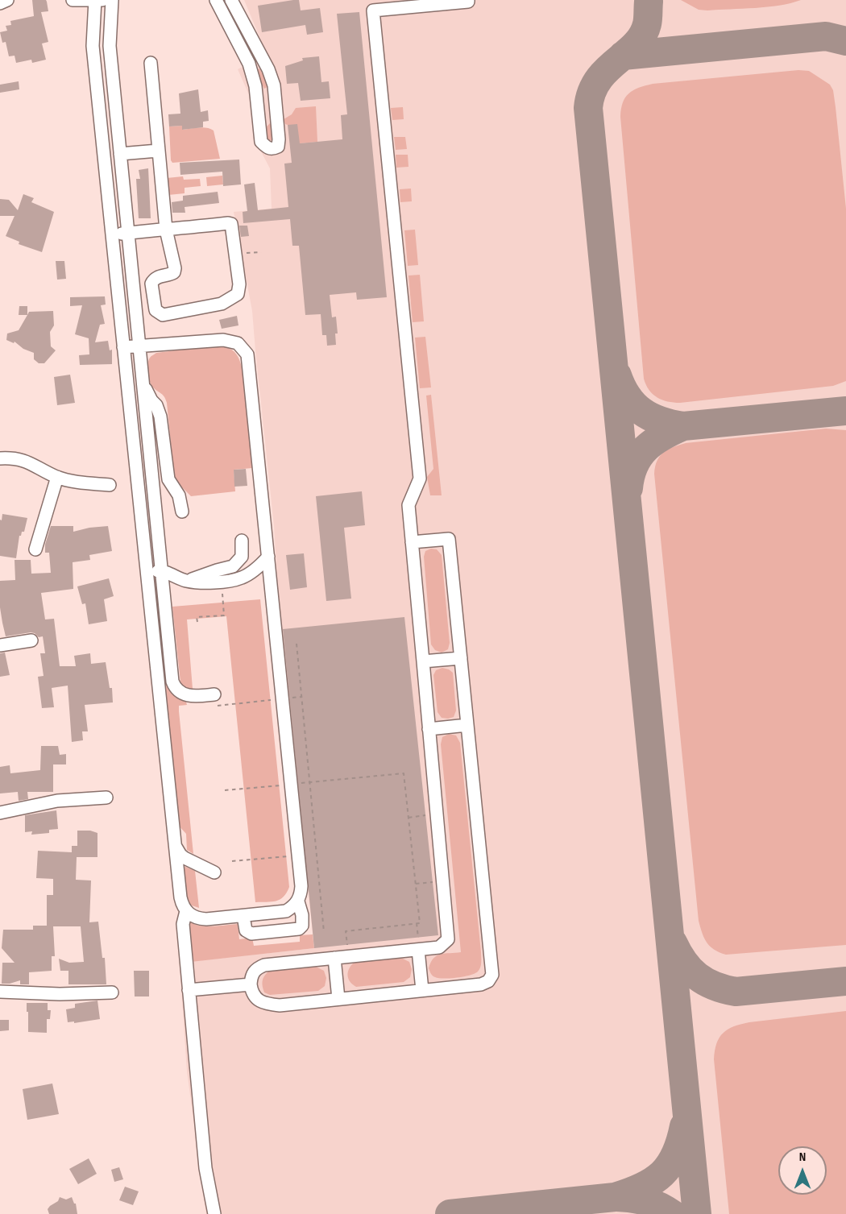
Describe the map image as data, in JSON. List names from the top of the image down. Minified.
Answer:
{"north":"top"}
